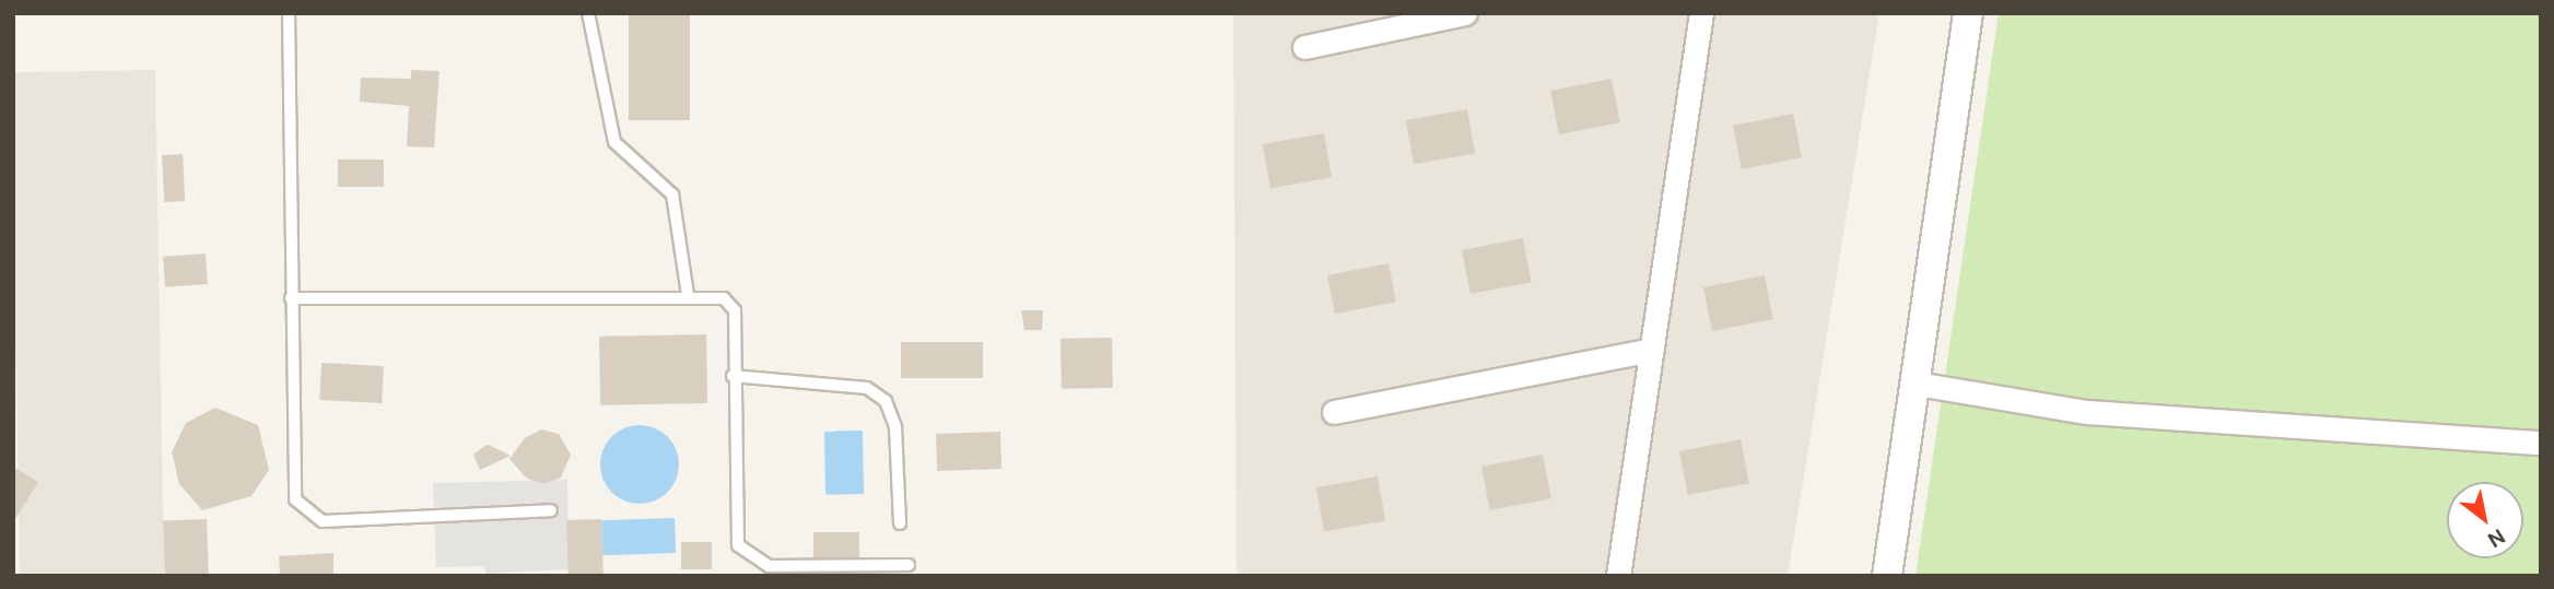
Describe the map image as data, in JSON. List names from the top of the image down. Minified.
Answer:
{"north":"bottom right"}
